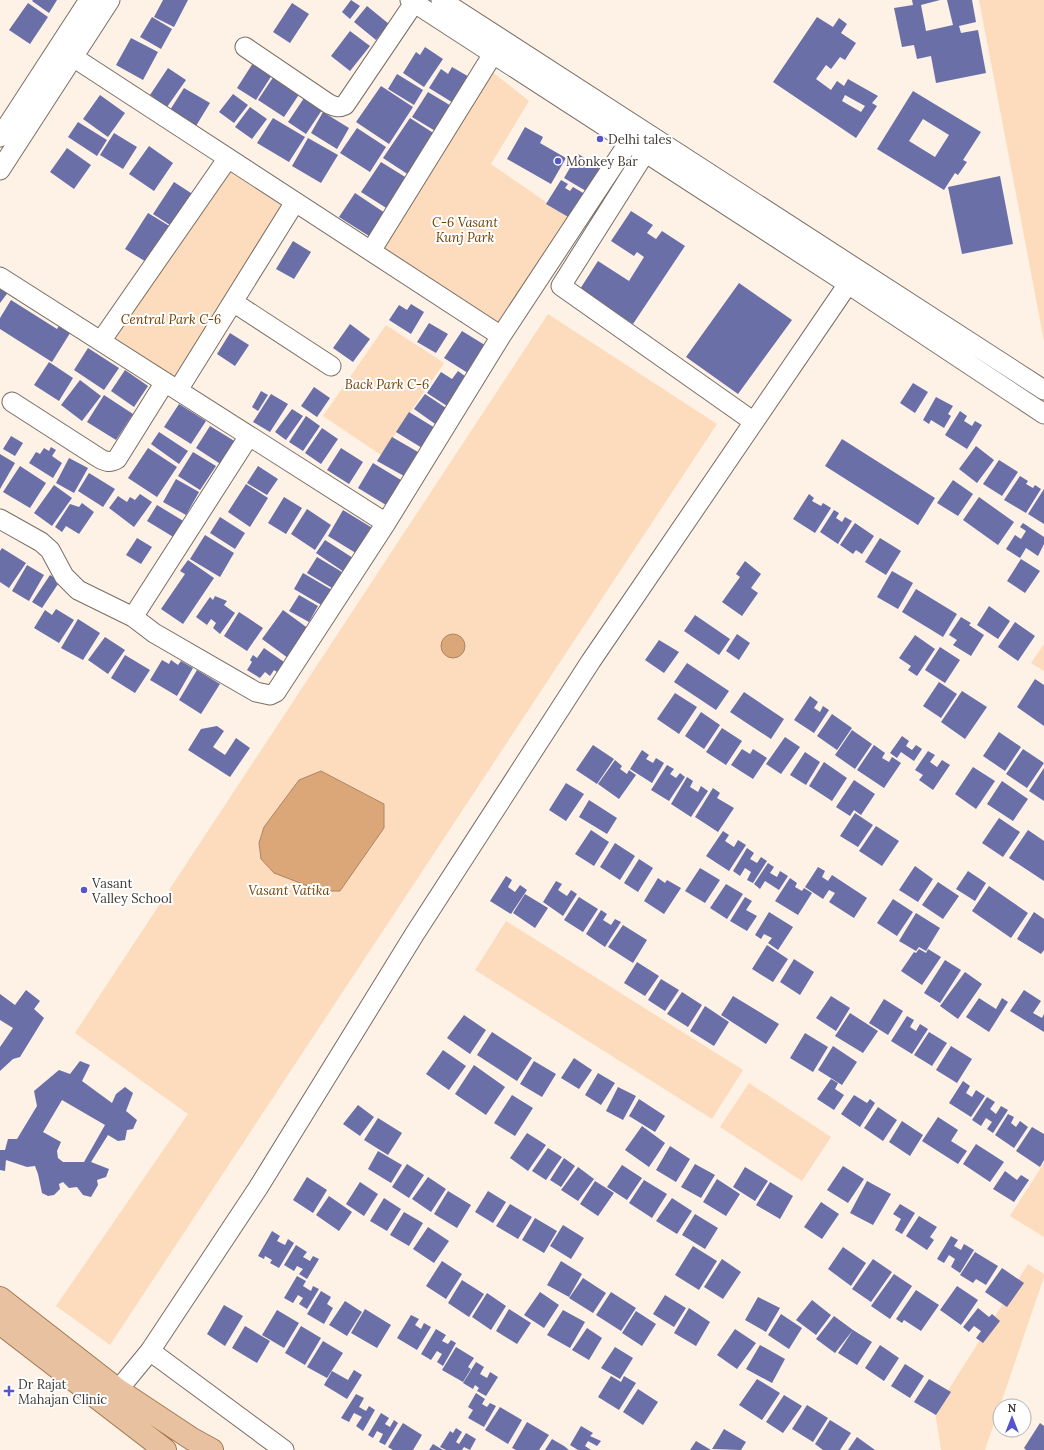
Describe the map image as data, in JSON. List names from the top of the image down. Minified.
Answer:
{"parks":["C-6 Vasant Kunj Park","Central Park C-6","Back Park C-6","Vasant Vatika"],"places":{"other":["Delhi tales","Monkey Bar","Vasant Valley School"],"health":["Dr Rajat Mahajan Clinic"]},"north":"top"}
